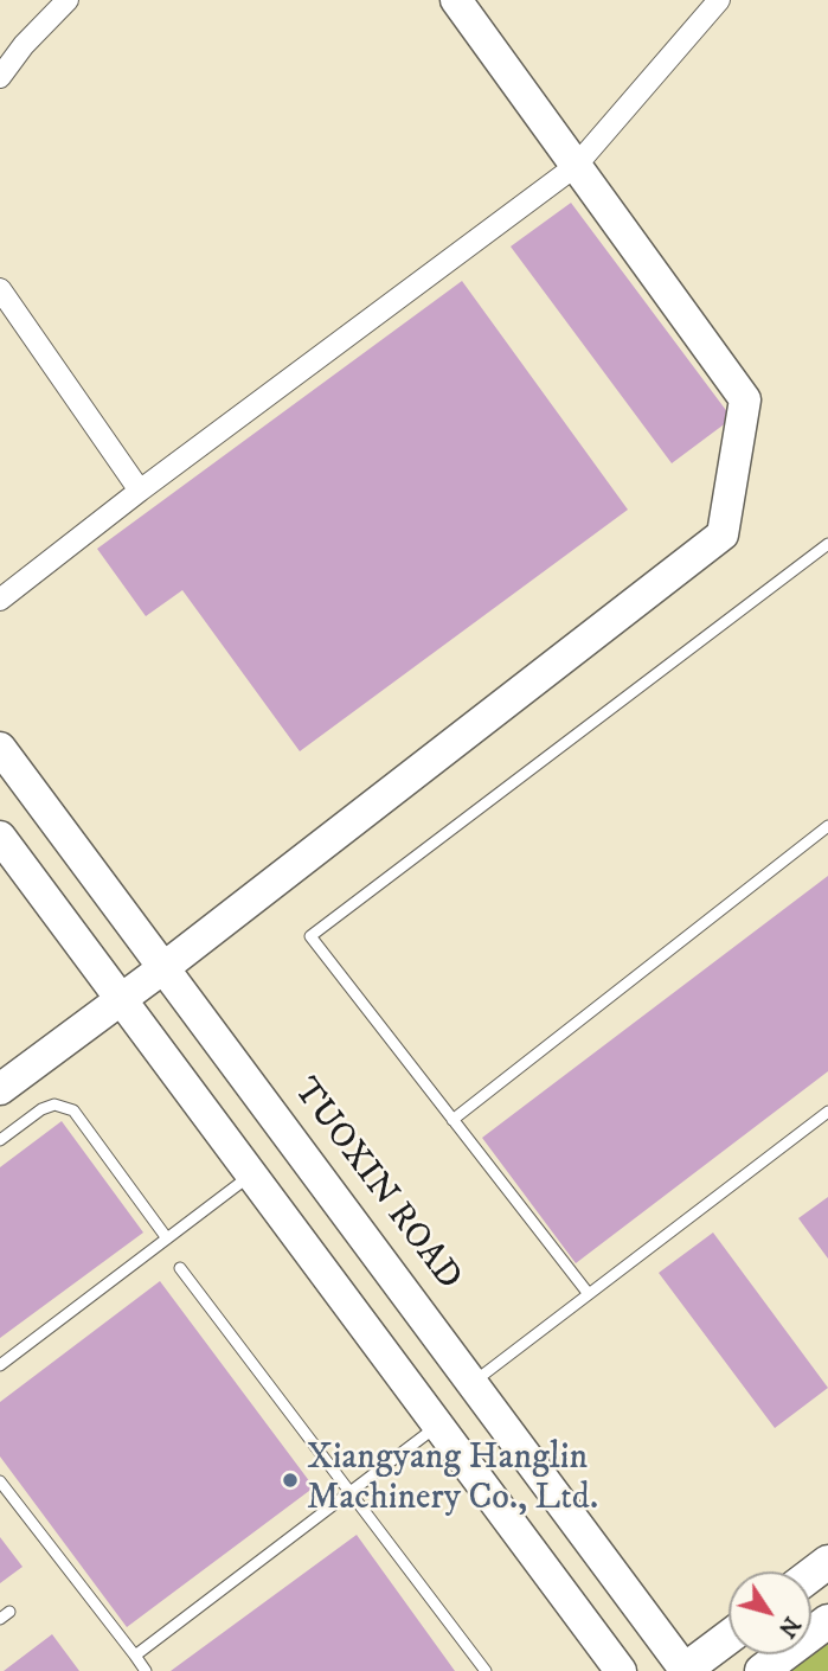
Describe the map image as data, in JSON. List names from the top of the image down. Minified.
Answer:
{"streets":{"street":["TUOXIN ROAD"]},"places":["Xiangyang Hanglin Machinery Co., Ltd."],"north":"bottom right"}
